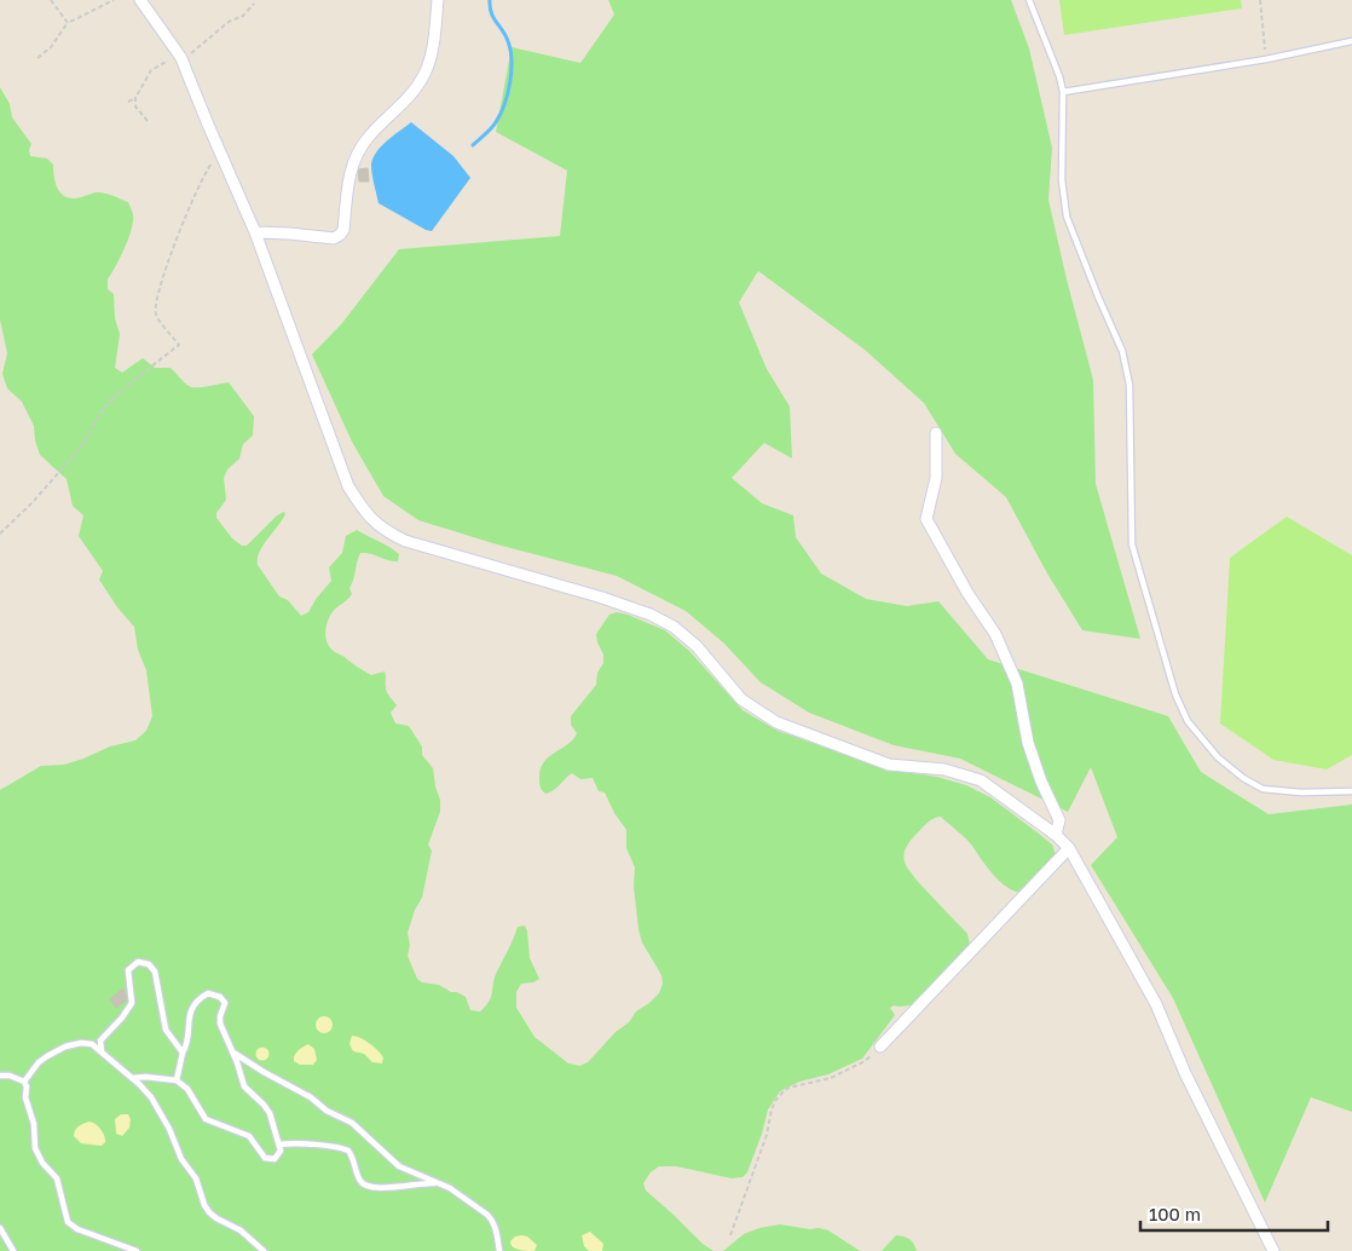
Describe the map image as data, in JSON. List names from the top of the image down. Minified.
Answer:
{"scale_bar":"100 m"}
